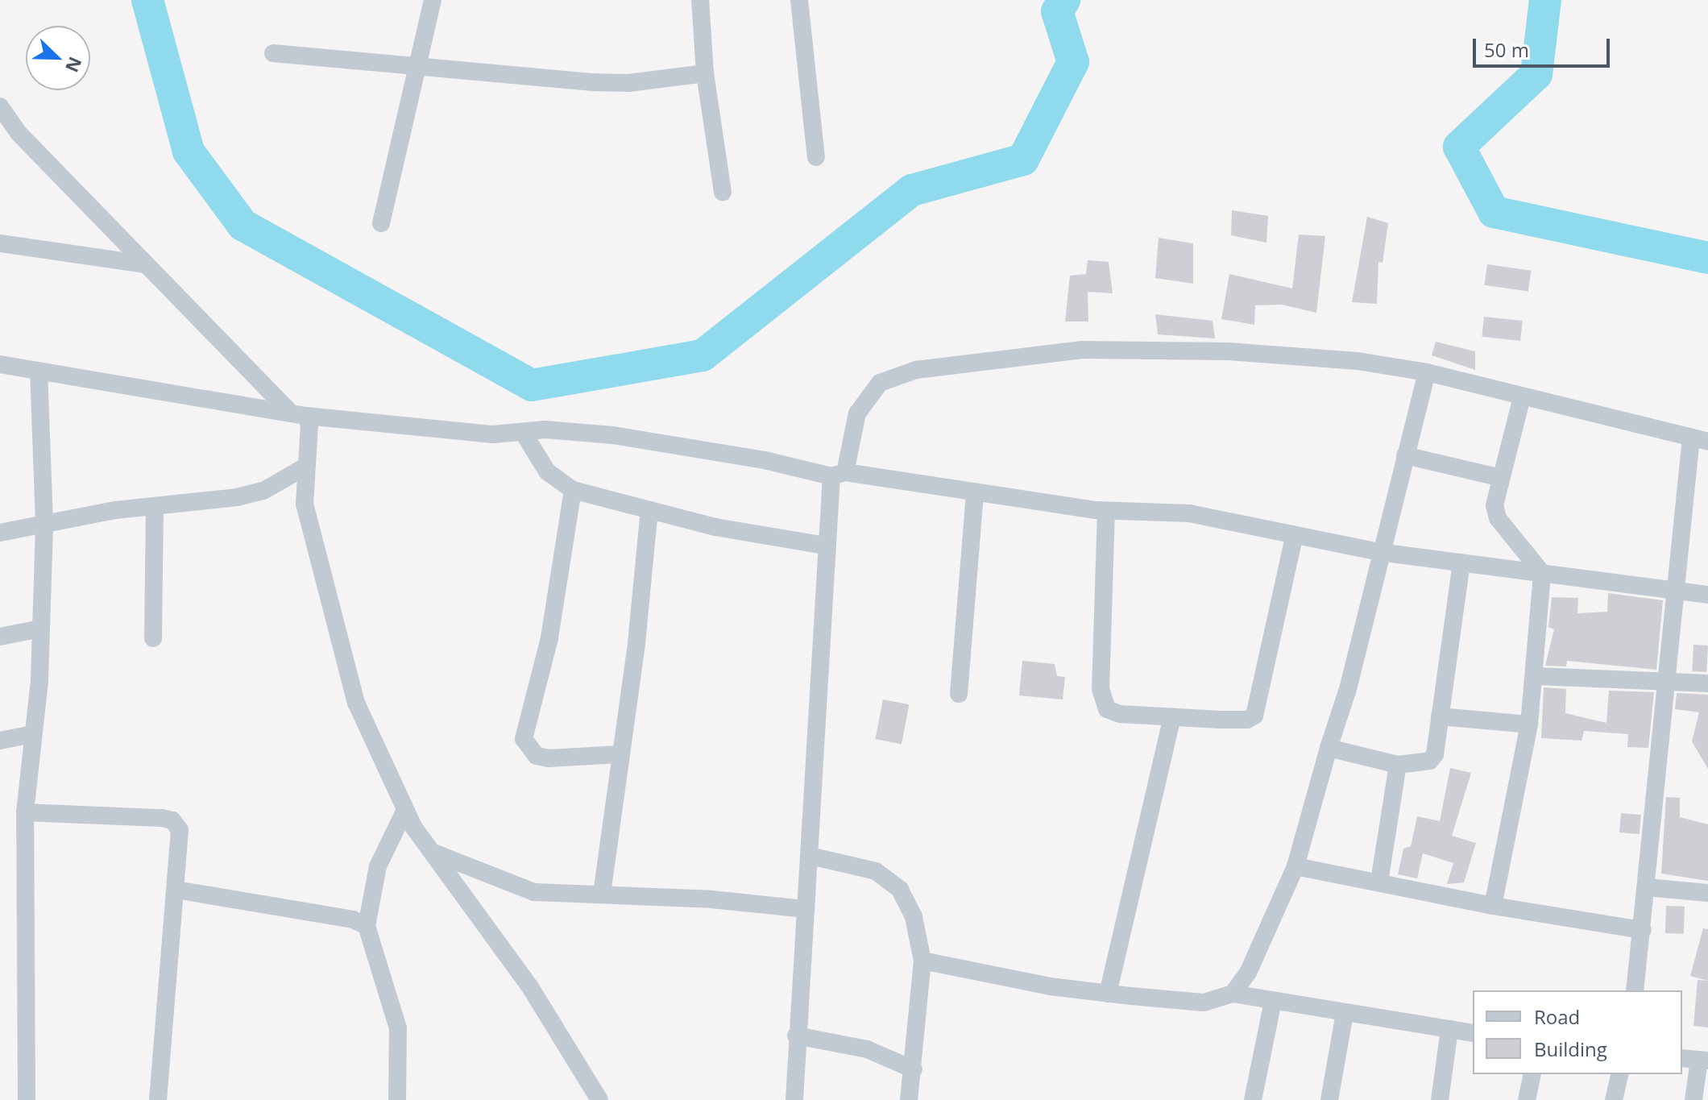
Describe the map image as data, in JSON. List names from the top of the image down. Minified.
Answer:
{"legend":["Road","Building"],"scale_bar":"50 m","north":"bottom right"}
